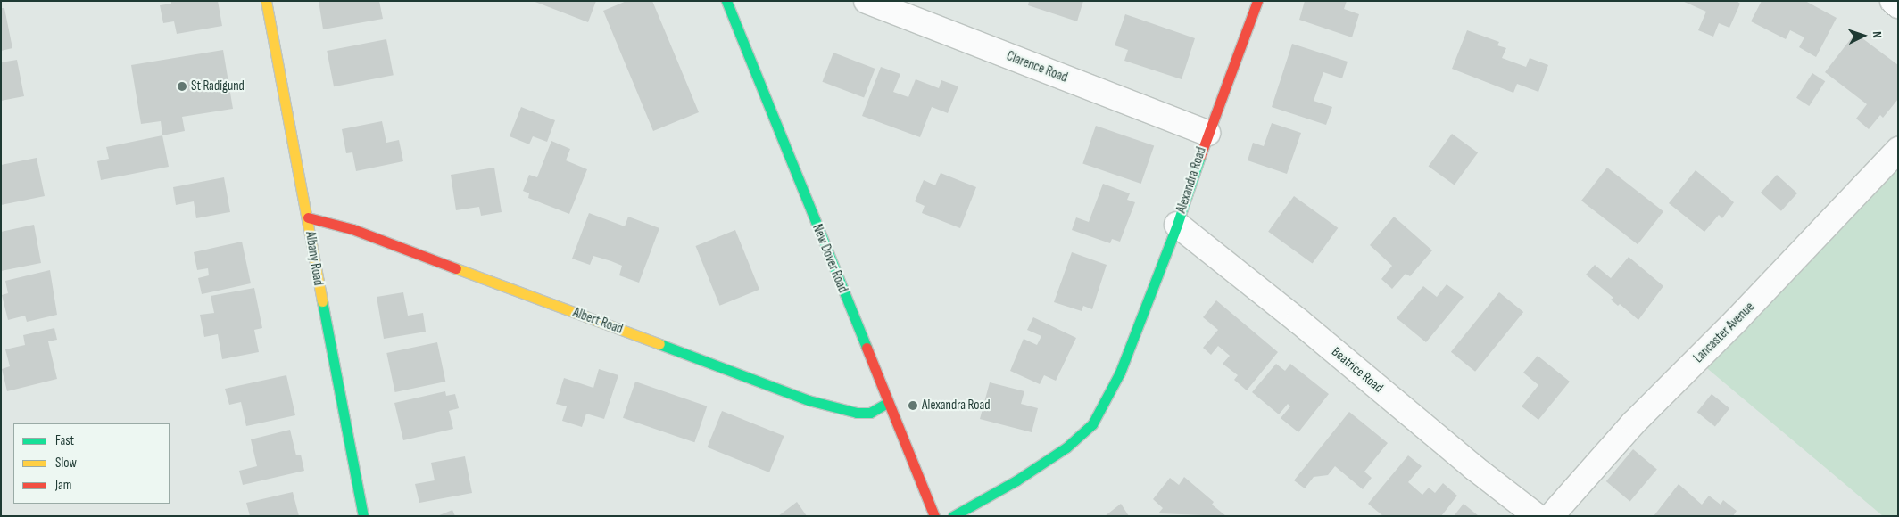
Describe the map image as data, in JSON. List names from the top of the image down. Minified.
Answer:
{"streets":{"street":["Clarence Road","Alexandra Road","Albany Road","New Dover Road","Albert Road","Lancaster Avenue","Beatrice Road"]},"crossings":[["Clarence Road","Alexandra Road"],["Alexandra Road","Beatrice Road"],["Albany Road","Albert Road"],["New Dover Road","Albert Road"]],"places":["St Radigund","Alexandra Road"],"legend":["Fast","Slow","Jam"],"north":"right"}
